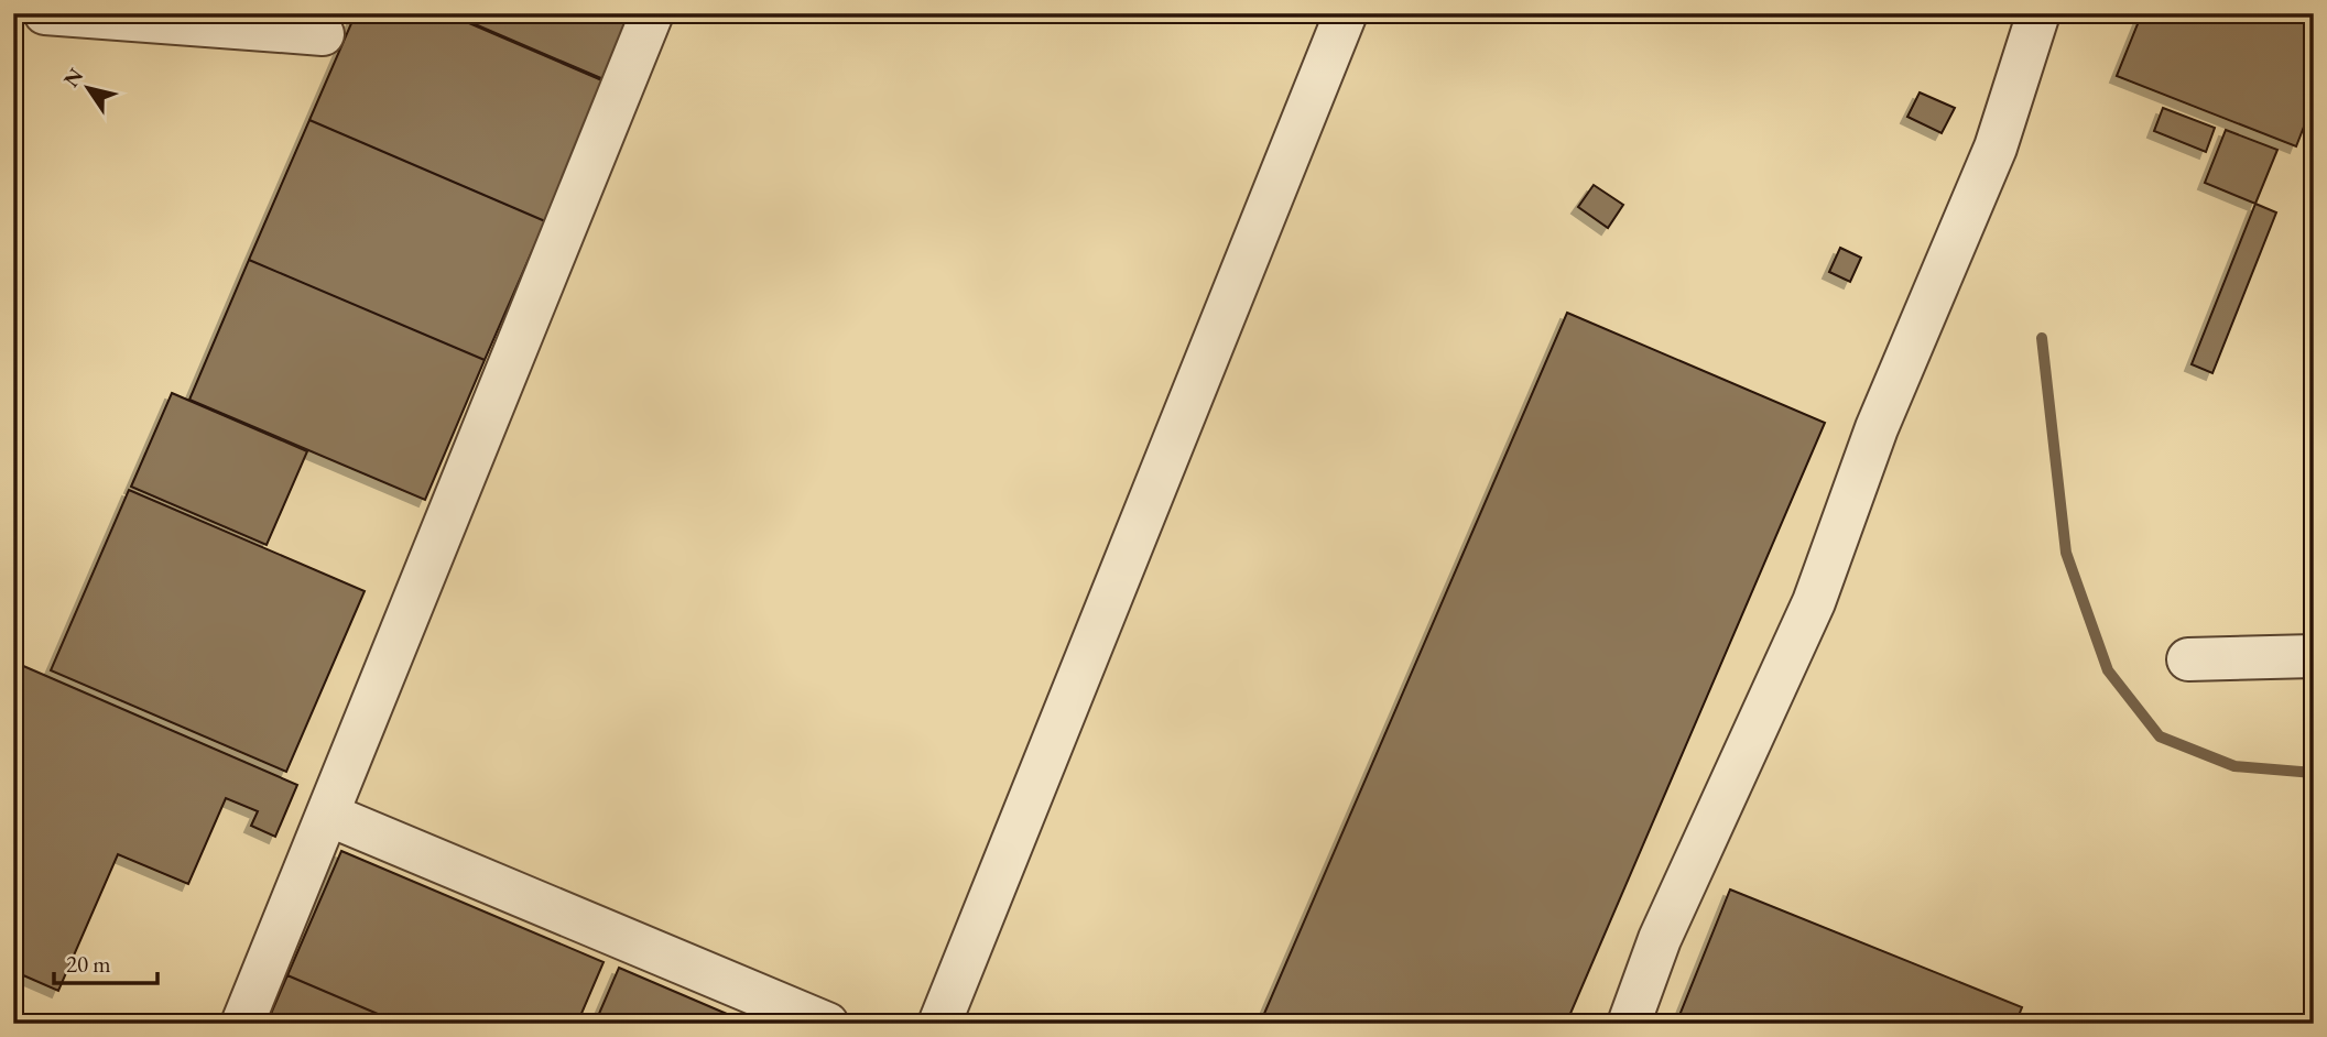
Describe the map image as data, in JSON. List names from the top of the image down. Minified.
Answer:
{"scale_bar":"20 m","north":"top left"}
